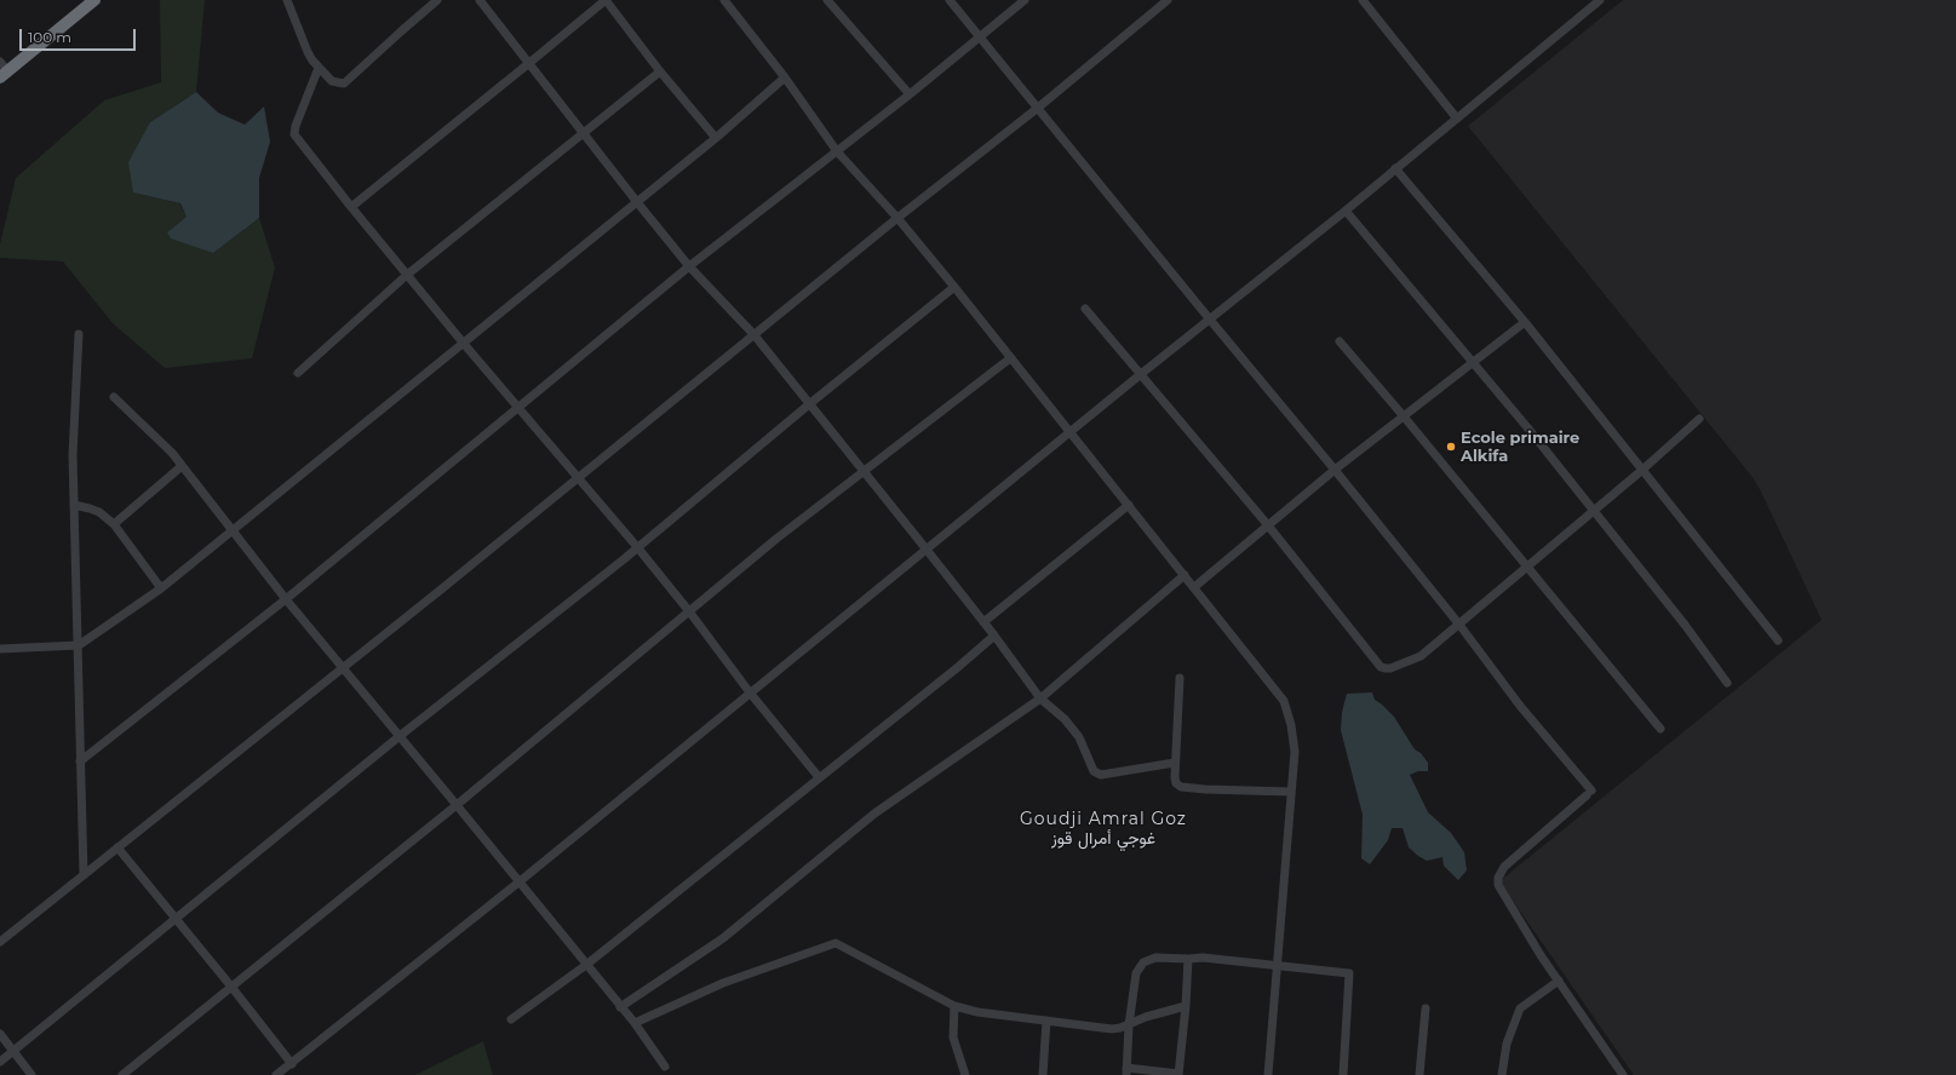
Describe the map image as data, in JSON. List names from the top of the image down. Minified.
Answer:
{"districts":["Goudji Amral Goz غوجي أمرال قوز"],"places":["Ecole primaire Alkifa"],"scale_bar":"100 m"}
